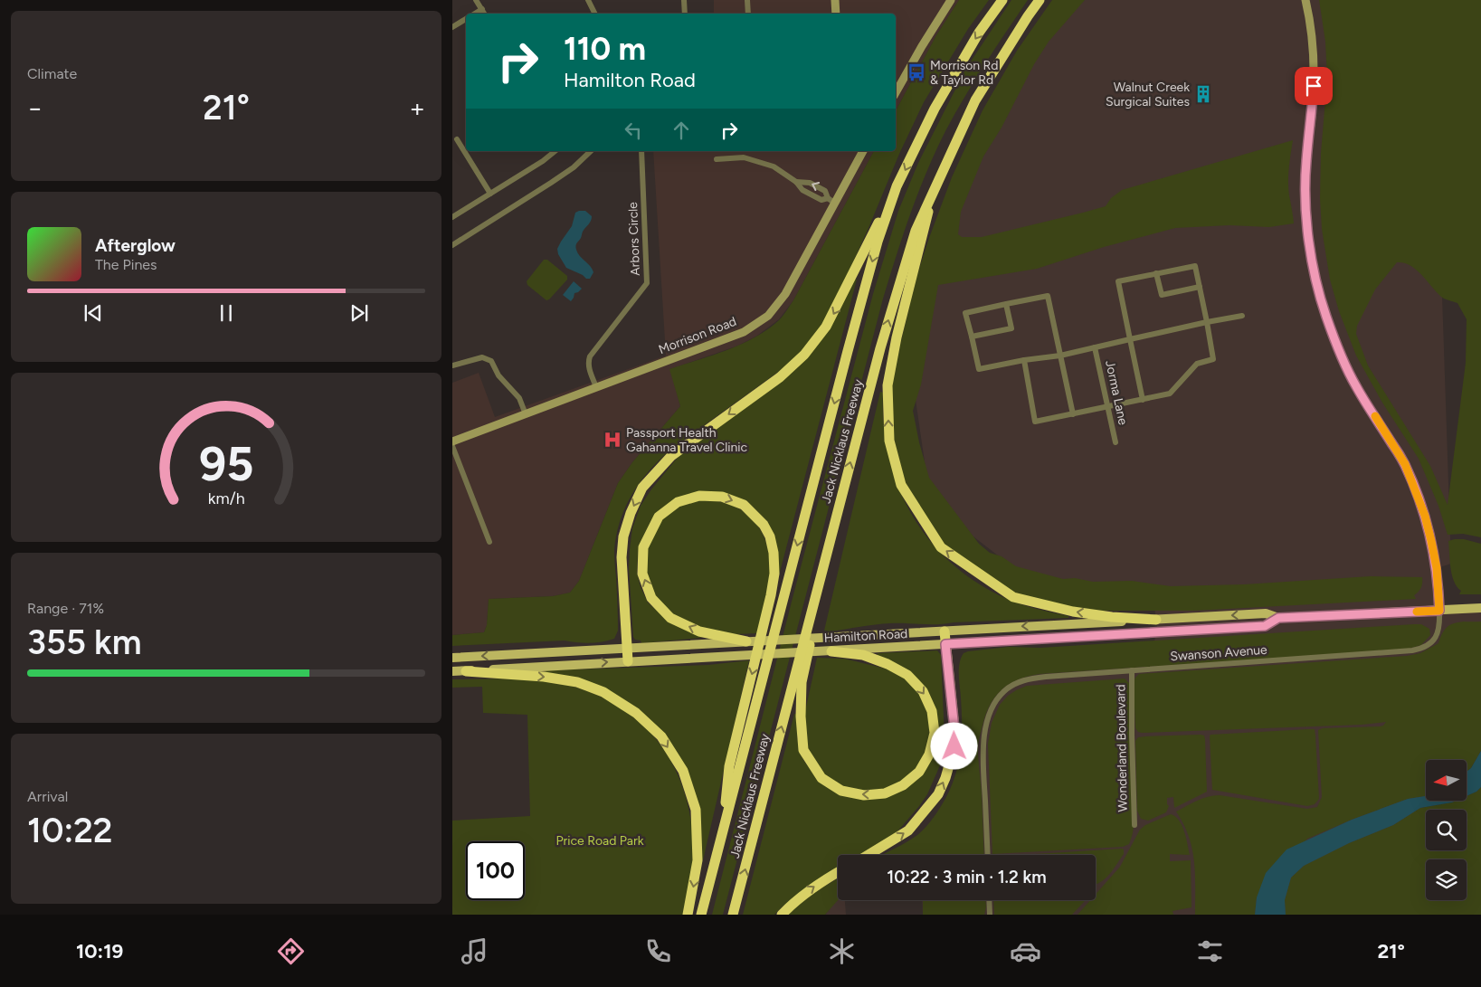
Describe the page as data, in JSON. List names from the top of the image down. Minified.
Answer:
{"streets":{"highway":["Jack Nicklaus Freeway"],"main road":["Morrison Road","Hamilton Road"],"street":["Arbors Circle","Jorma Lane","Swanson Avenue","Wonderland Boulevard"]},"crossings":[["Arbors Circle","Morrison Road"],["Hamilton Road","Swanson Avenue"],["Swanson Avenue","Wonderland Boulevard"]],"parks":["Price Road Park"],"places":{"bus stop":["Morrison Rd & Taylor Rd"],"building":["Walnut Creek Surgical Suites"],"hospital":["Passport Health Gahanna Travel Clinic"]},"north":"left","page":{"tile":["Climate",["Range · 71%","355 km"],["Arrival","10:22"]],"turn":["110 m","Hamilton Road"],"heat":["−","21°","+"],"song":["Afterglow","The Pines"],"limit":"100","trip":"10:22 · 3 min · 1.2 km","tabs":["10:19","21°"],"gauge":["95","km/h"]}}
